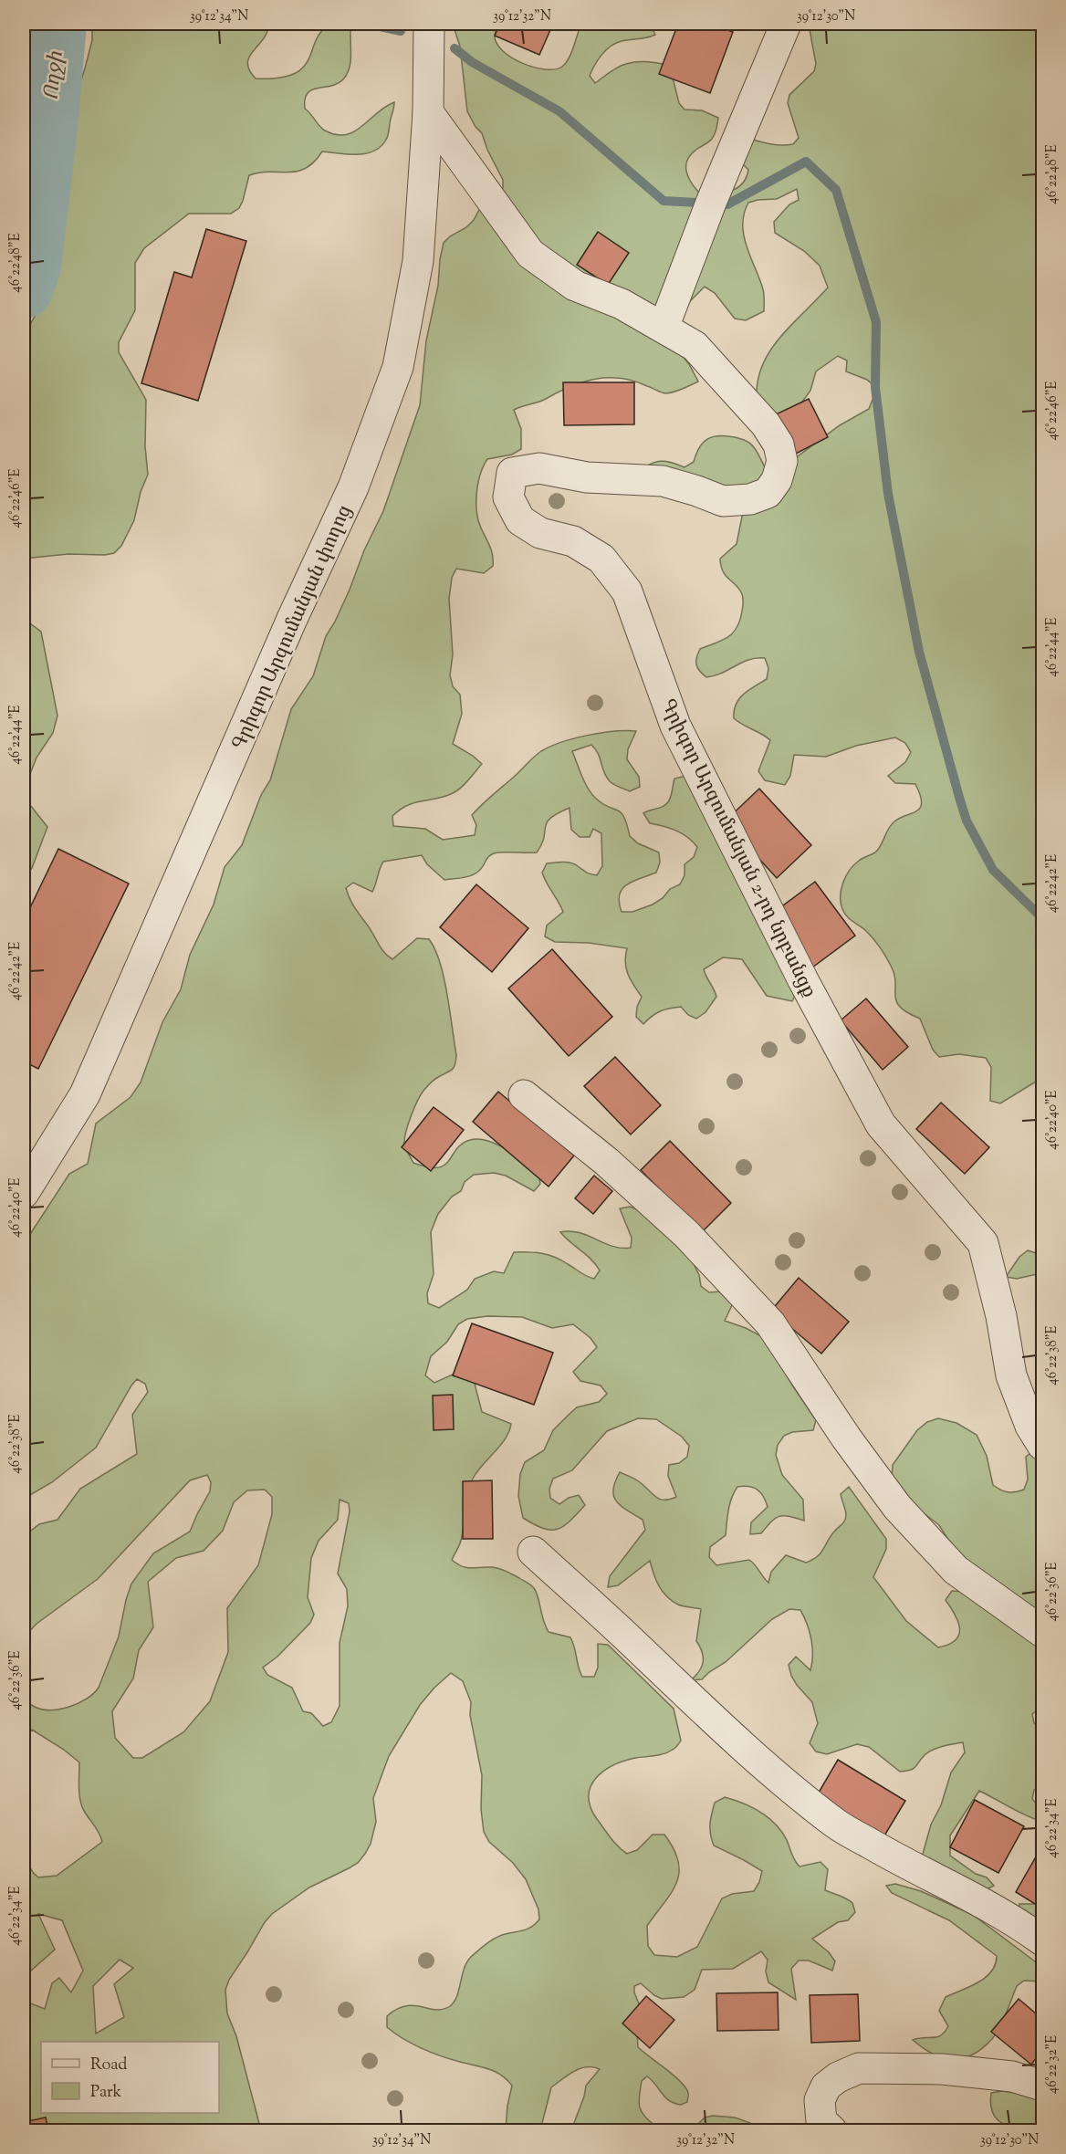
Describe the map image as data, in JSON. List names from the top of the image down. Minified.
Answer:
{"streets":{"street":["Գրիգոր Արզումանյան փողոց","Գրիգոր Արզումանյան 2-րդ նրբանցք"]},"crossings":[["Գրիգոր Արզումանյան փողոց","Գրիգոր Արզումանյան 2-րդ նրբանցք"]],"water":["Ողջի"],"legend":["Road","Park"],"coordinates":["39°12'34\"N","39°12'32\"N","39°12'30\"N","46°22'48\"E","46°22'46\"E","46°22'44\"E","46°22'42\"E","46°22'40\"E","46°22'38\"E","46°22'36\"E","46°22'34\"E","46°22'32\"E"]}
